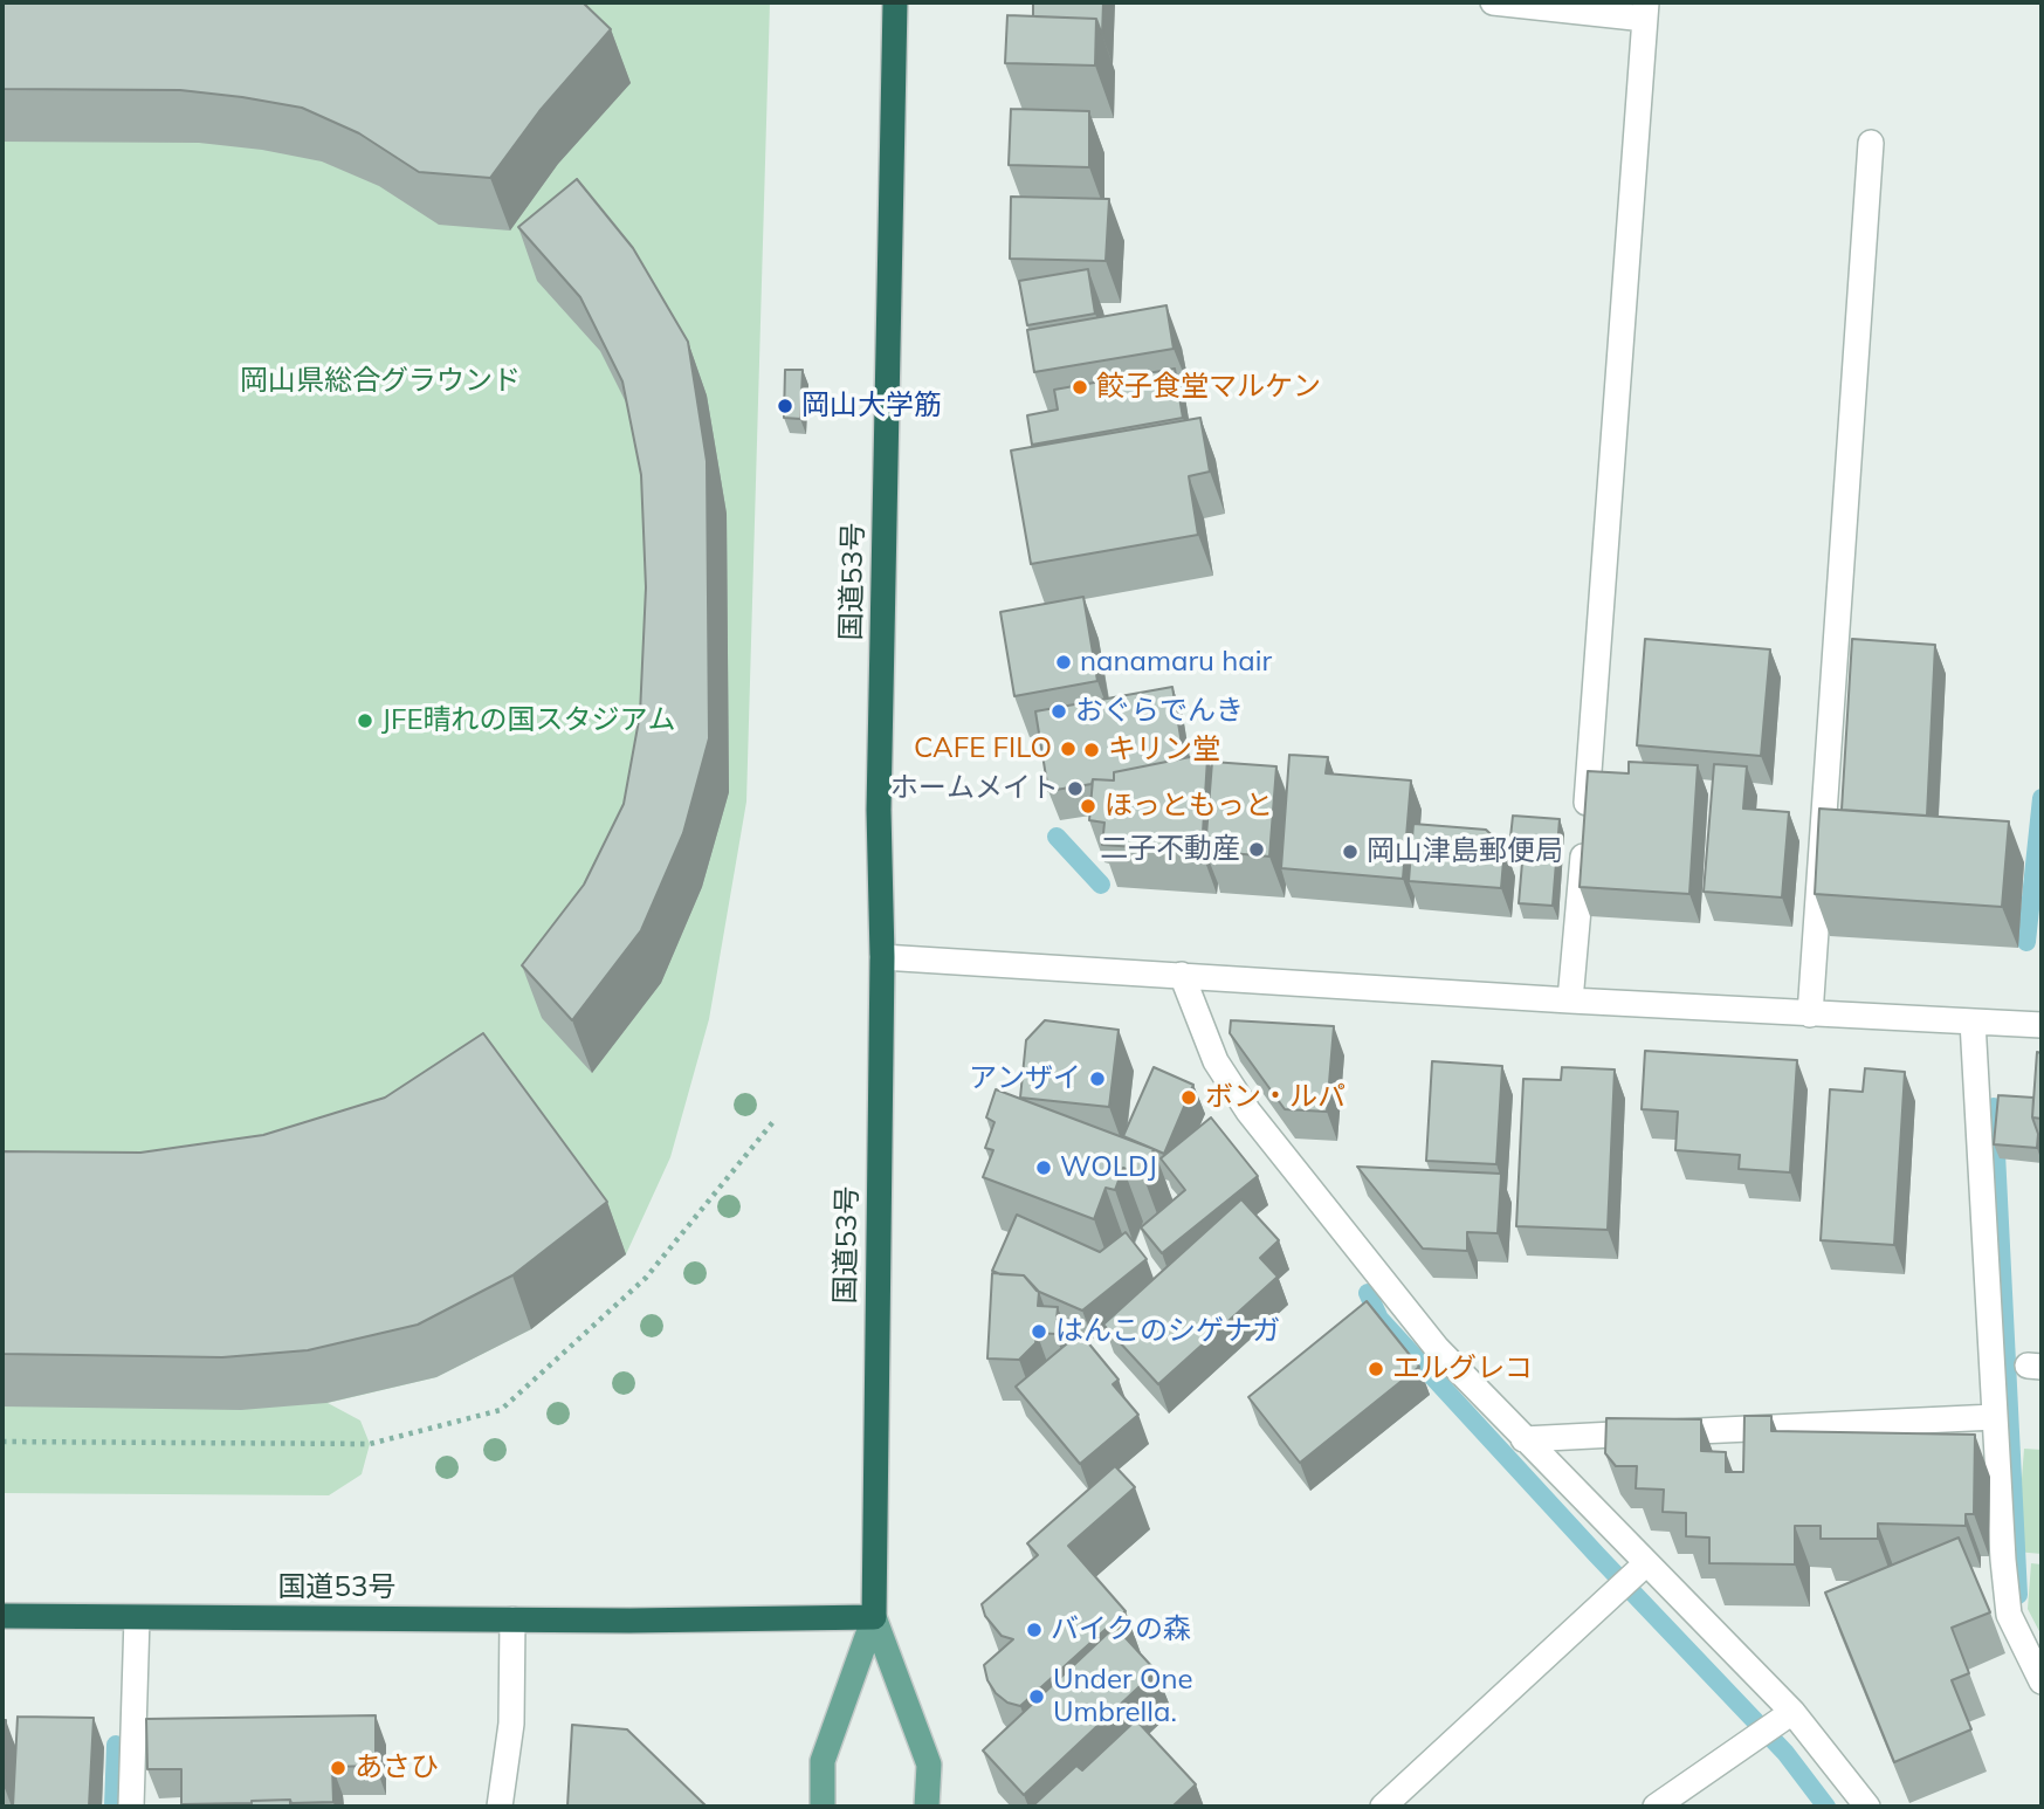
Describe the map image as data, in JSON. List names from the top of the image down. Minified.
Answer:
{"streets":{"highway":["国道53号"]},"parks":["岡山県総合グラウンド"],"places":["餃子食堂マルケン","岡山大学筋","nanamaru hair","おぐらでんき","JFE晴れの国スタジアム","CAFE FILO","キリン堂","ホームメイト","ほっともっと","二子不動産","岡山津島郵便局","アンザイ","ボン・ルパ","WOLDJ","はんこのシゲナガ","エルグレコ","バイクの森","Under One Umbrella.","あさひ"]}
